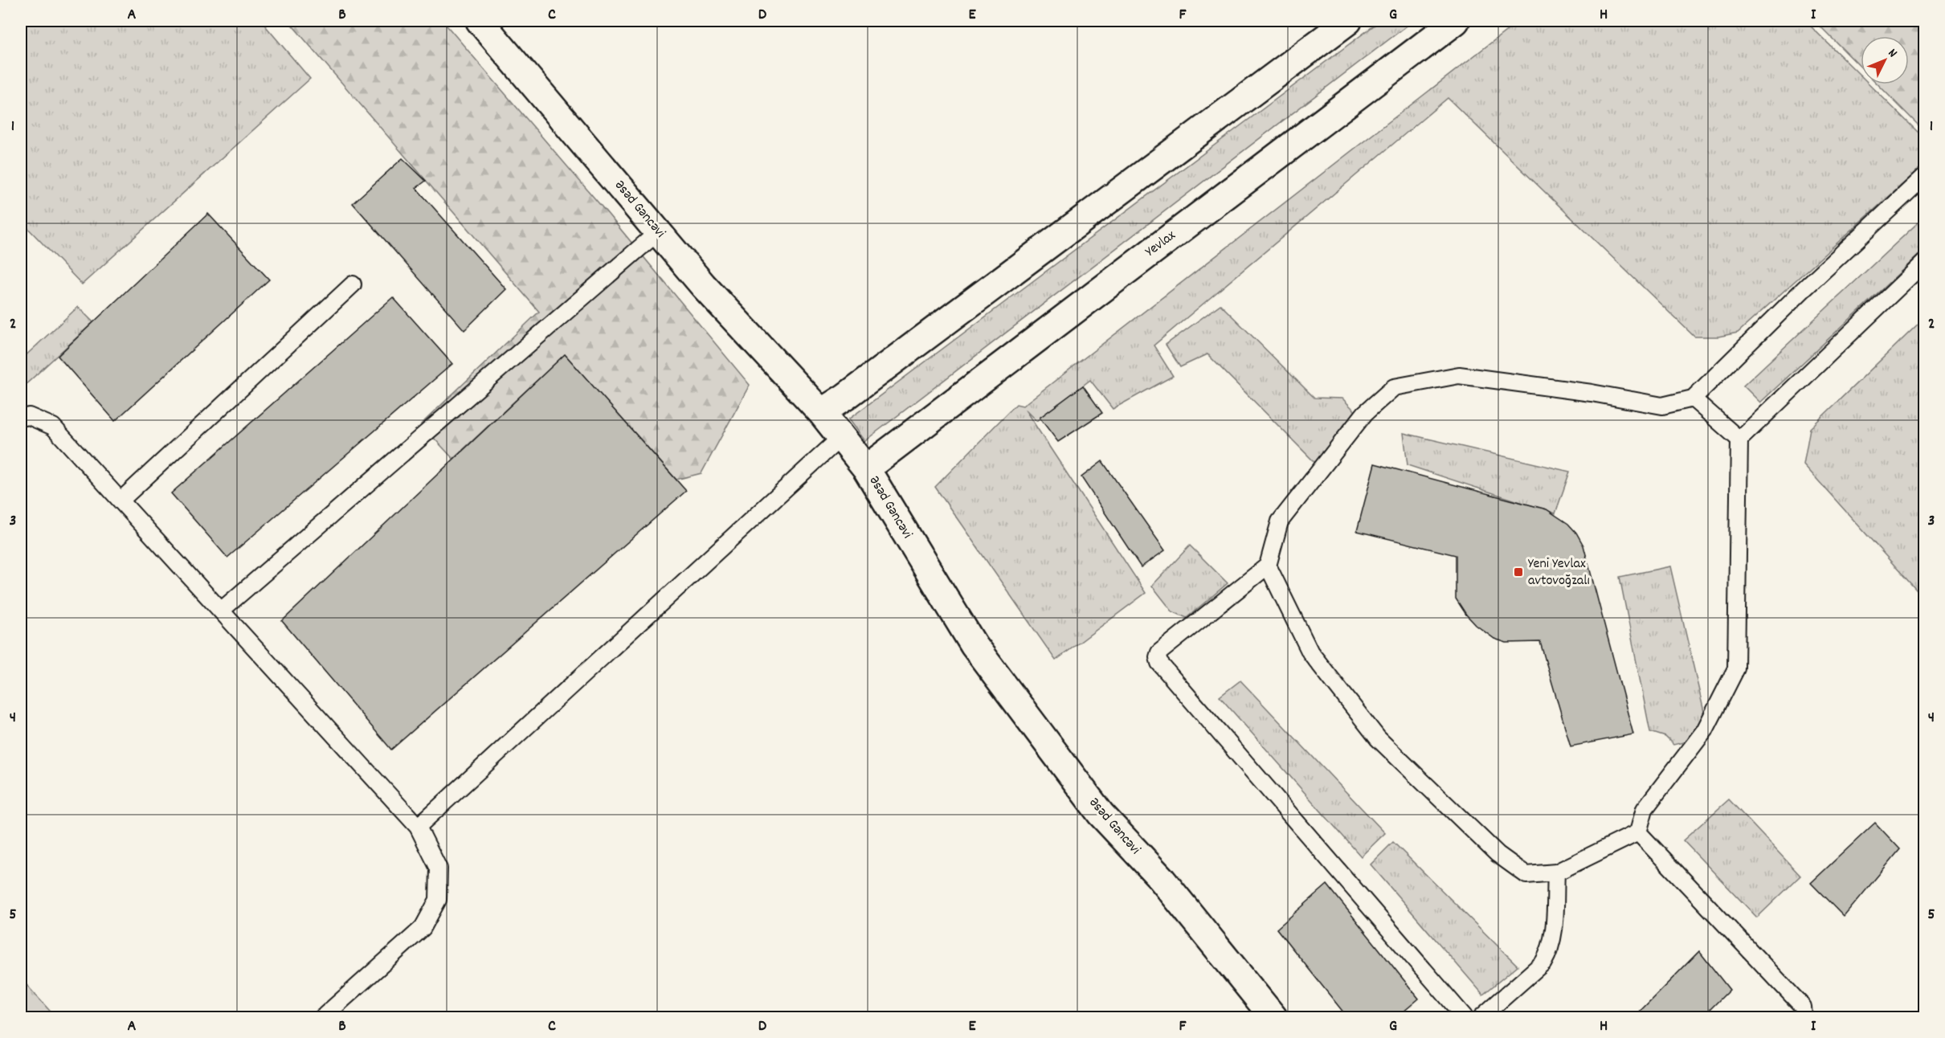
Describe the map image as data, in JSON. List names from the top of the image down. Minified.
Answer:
{"streets":{"street":["Əsəd Gəncəvi","Yevlax"]},"crossings":[["Əsəd Gəncəvi","Yevlax"]],"places":{"transit":["Yeni Yevlax avtovoğzalı"]},"north":"top right","grid":{"columns":["A","B","C","D","E","F","G","H","I"],"rows":["1","2","3","4","5"]}}
